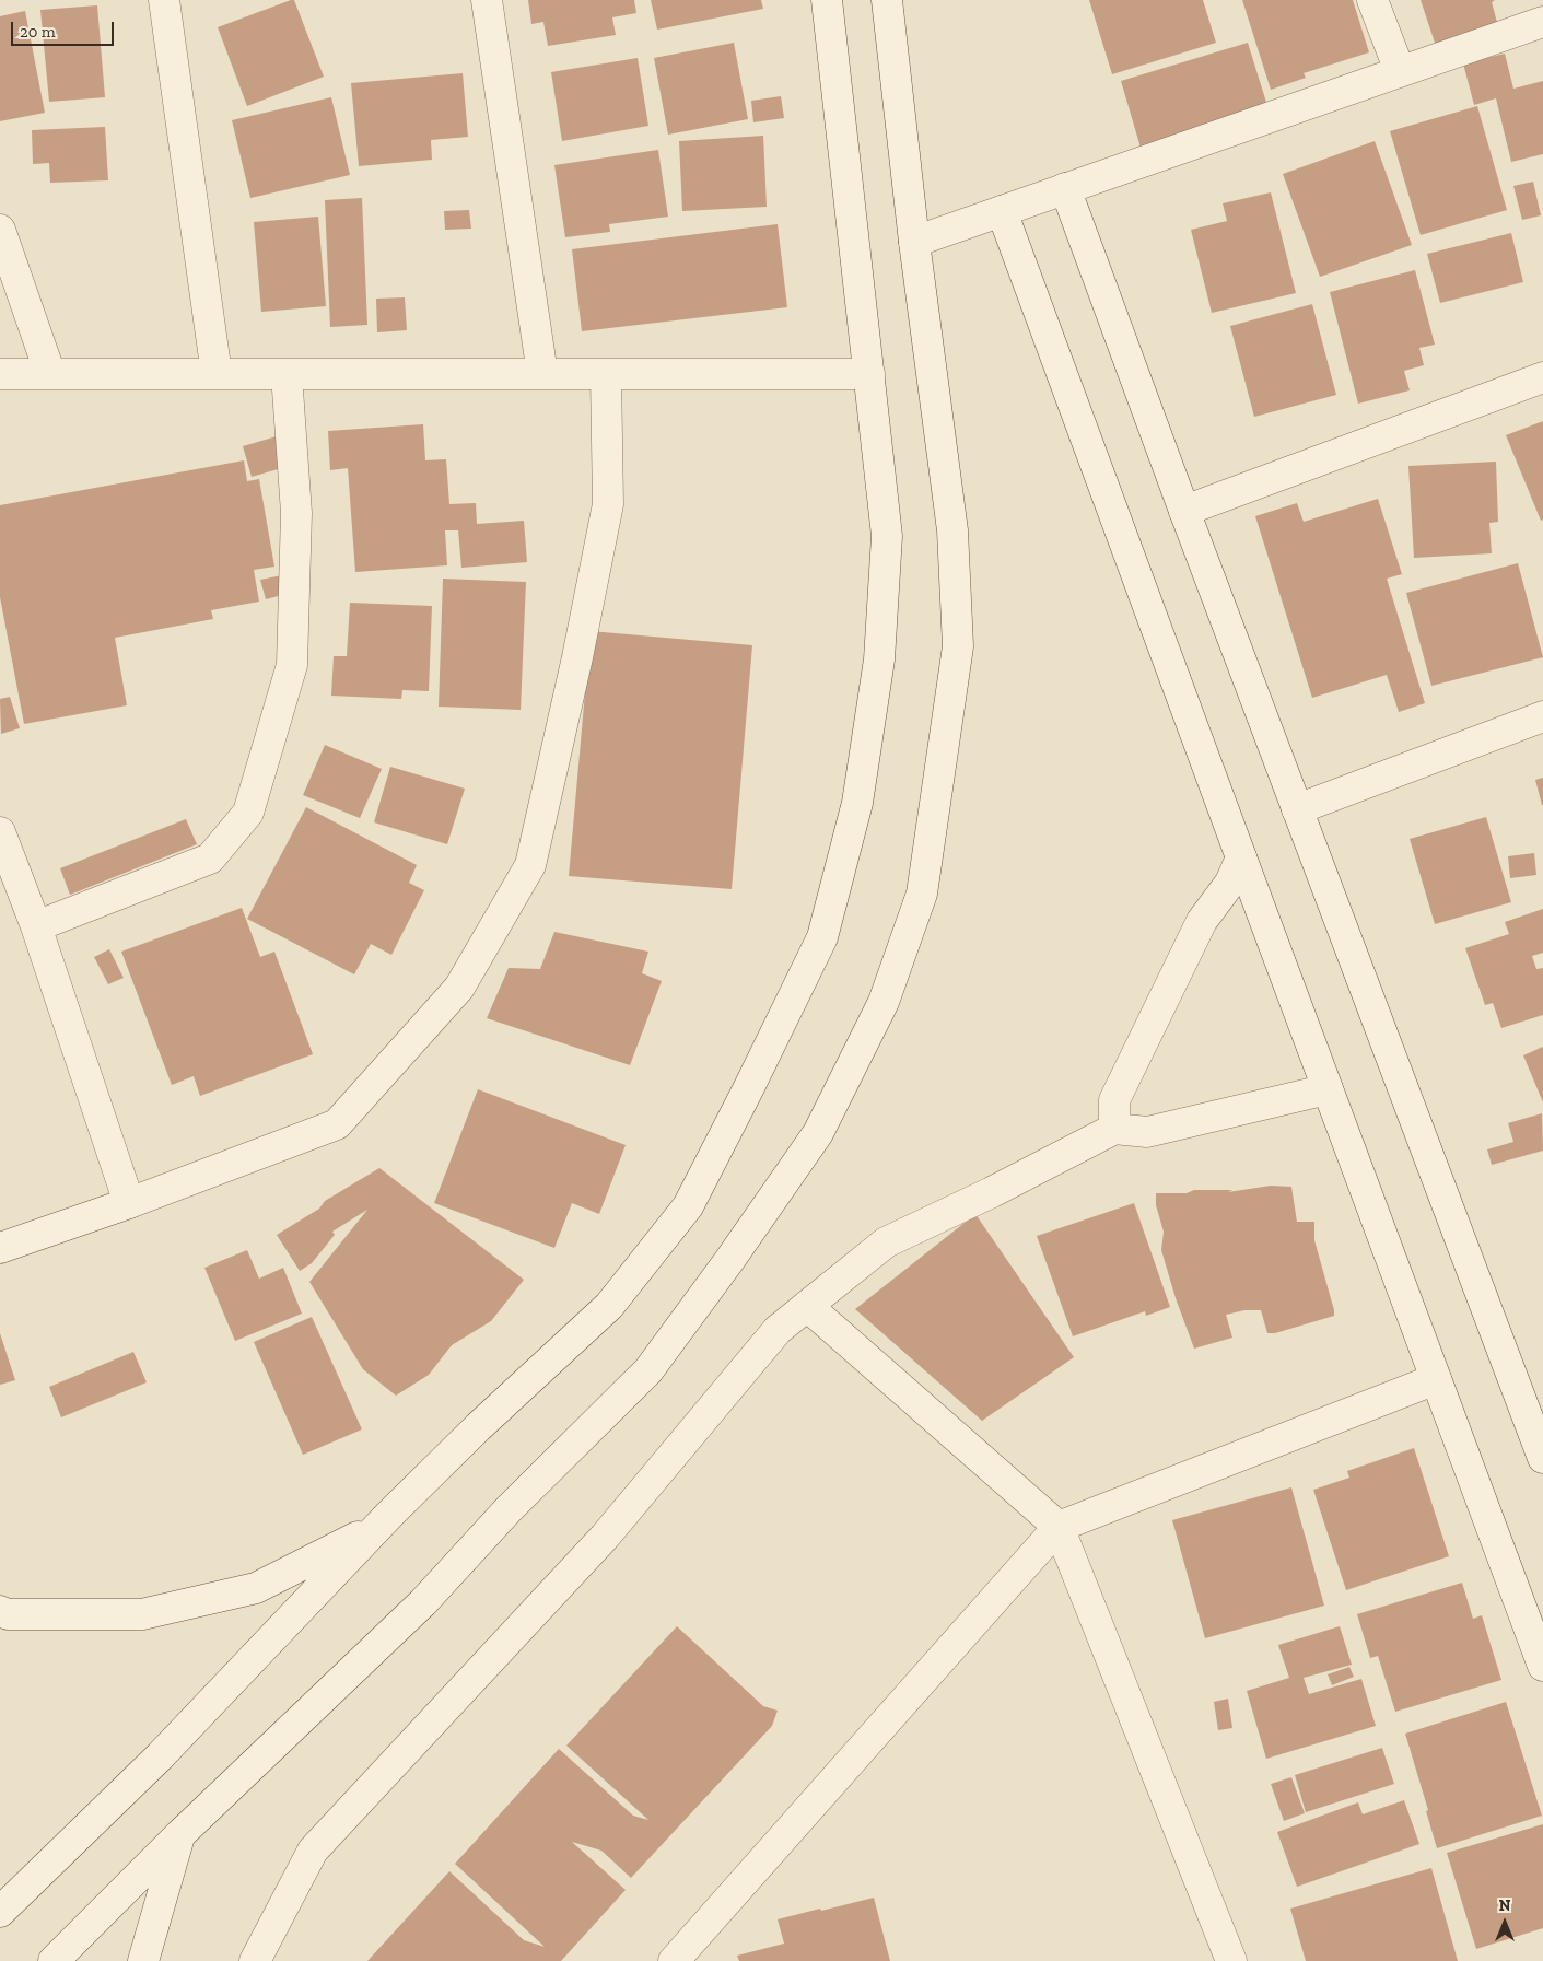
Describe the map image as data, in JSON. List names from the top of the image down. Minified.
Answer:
{"scale_bar":"20 m","north":"top"}
